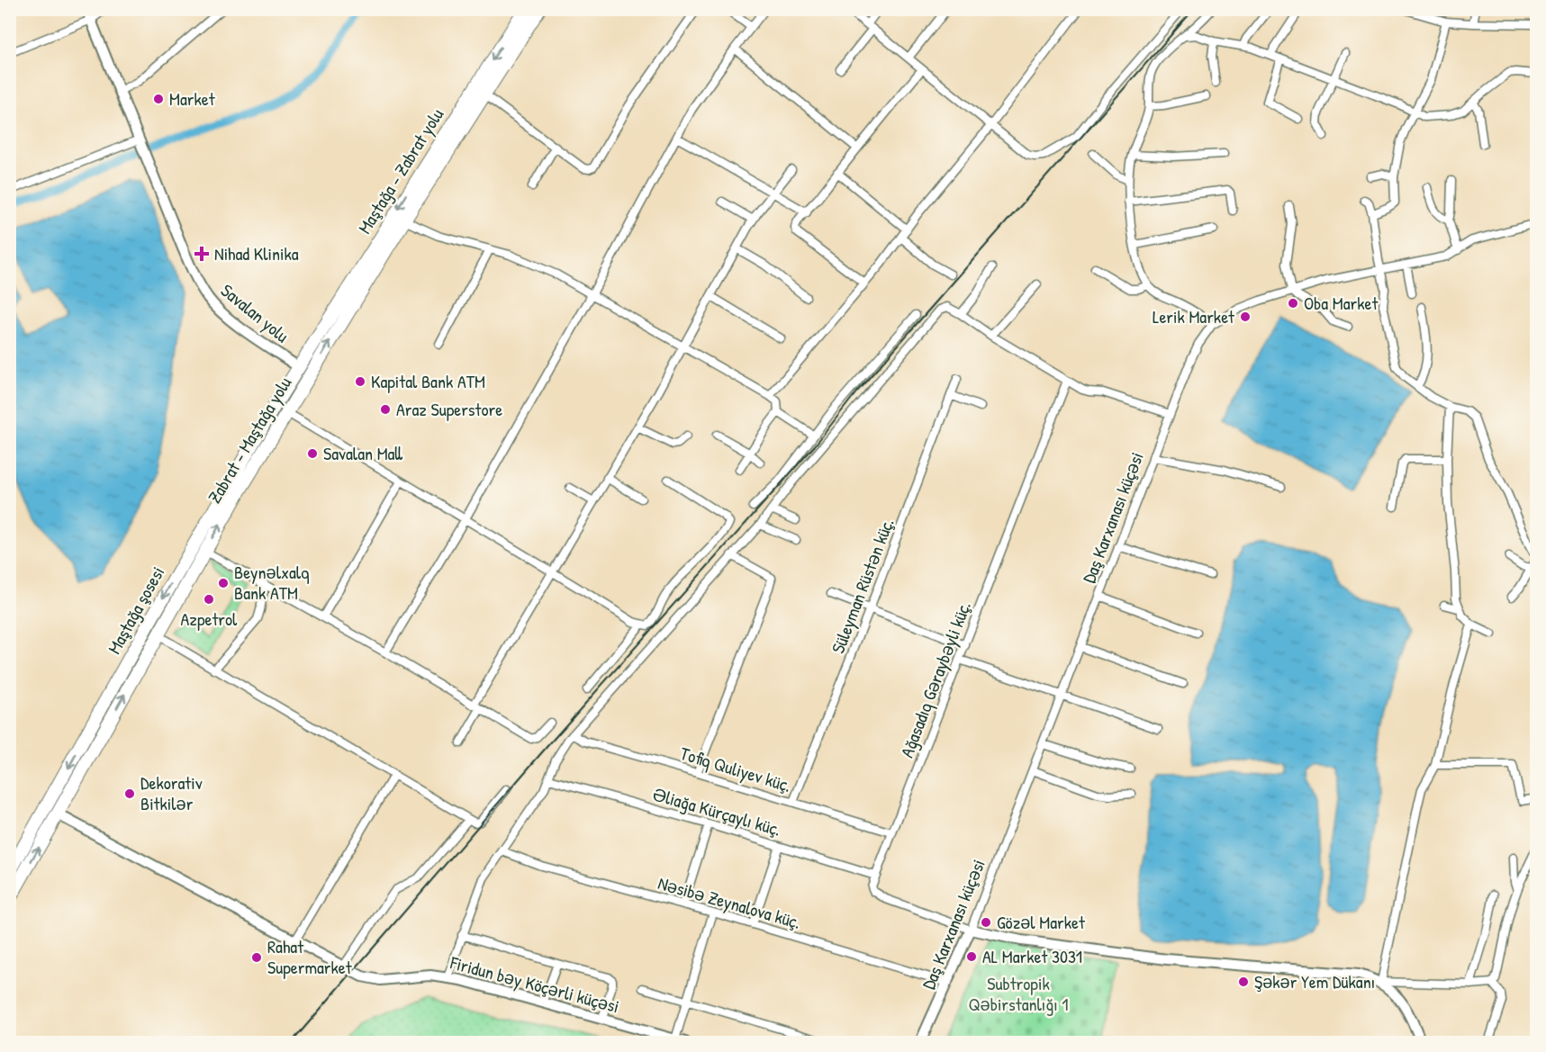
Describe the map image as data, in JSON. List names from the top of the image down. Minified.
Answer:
{"streets":{"main road":["Maştağa - Zabrat yolu","Zabrat - Maştağa yolu","Maştağa şosesi"],"street":["Savalan yolu","Daş Karxanası küçəsi","Süleyman Rüstən küç.","Ağasadıq Gəraybəyli küç.","Tofiq Quliyev küç.","Əliağa Kürçaylı küç.","Nəsibə Zeynalova küç.","Firidun bəy Köçərli küçəsi"]},"crossings":[["Maştağa - Zabrat yolu","Savalan yolu"],["Maştağa - Zabrat yolu","Maştağa şosesi"],["Savalan yolu","Maştağa şosesi"],["Zabrat - Maştağa yolu","Firidun bəy Köçərli küçəsi"],["Daş Karxanası küçəsi","Nəsibə Zeynalova küç."],["Süleyman Rüstən küç.","Tofiq Quliyev küç."],["Ağasadıq Gəraybəyli küç.","Tofiq Quliyev küç."],["Ağasadıq Gəraybəyli küç.","Əliağa Kürçaylı küç."]],"one_way":["Maştağa - Zabrat yolu","Zabrat - Maştağa yolu","Maştağa şosesi"],"parks":["Subtropik Qəbirstanlığı 1"],"places":{"other":["Market","Oba Market","Lerik Market","Kapital Bank ATM","Araz Superstore","Savalan Mall","Beynəlxalq Bank ATM","Azpetrol","Dekorativ Bitkilər","Gözəl Market","AL Market 3031","Rahat Supermarket","Şəkər Yem Dükanı"],"health":["Nihad Klinika"]}}
